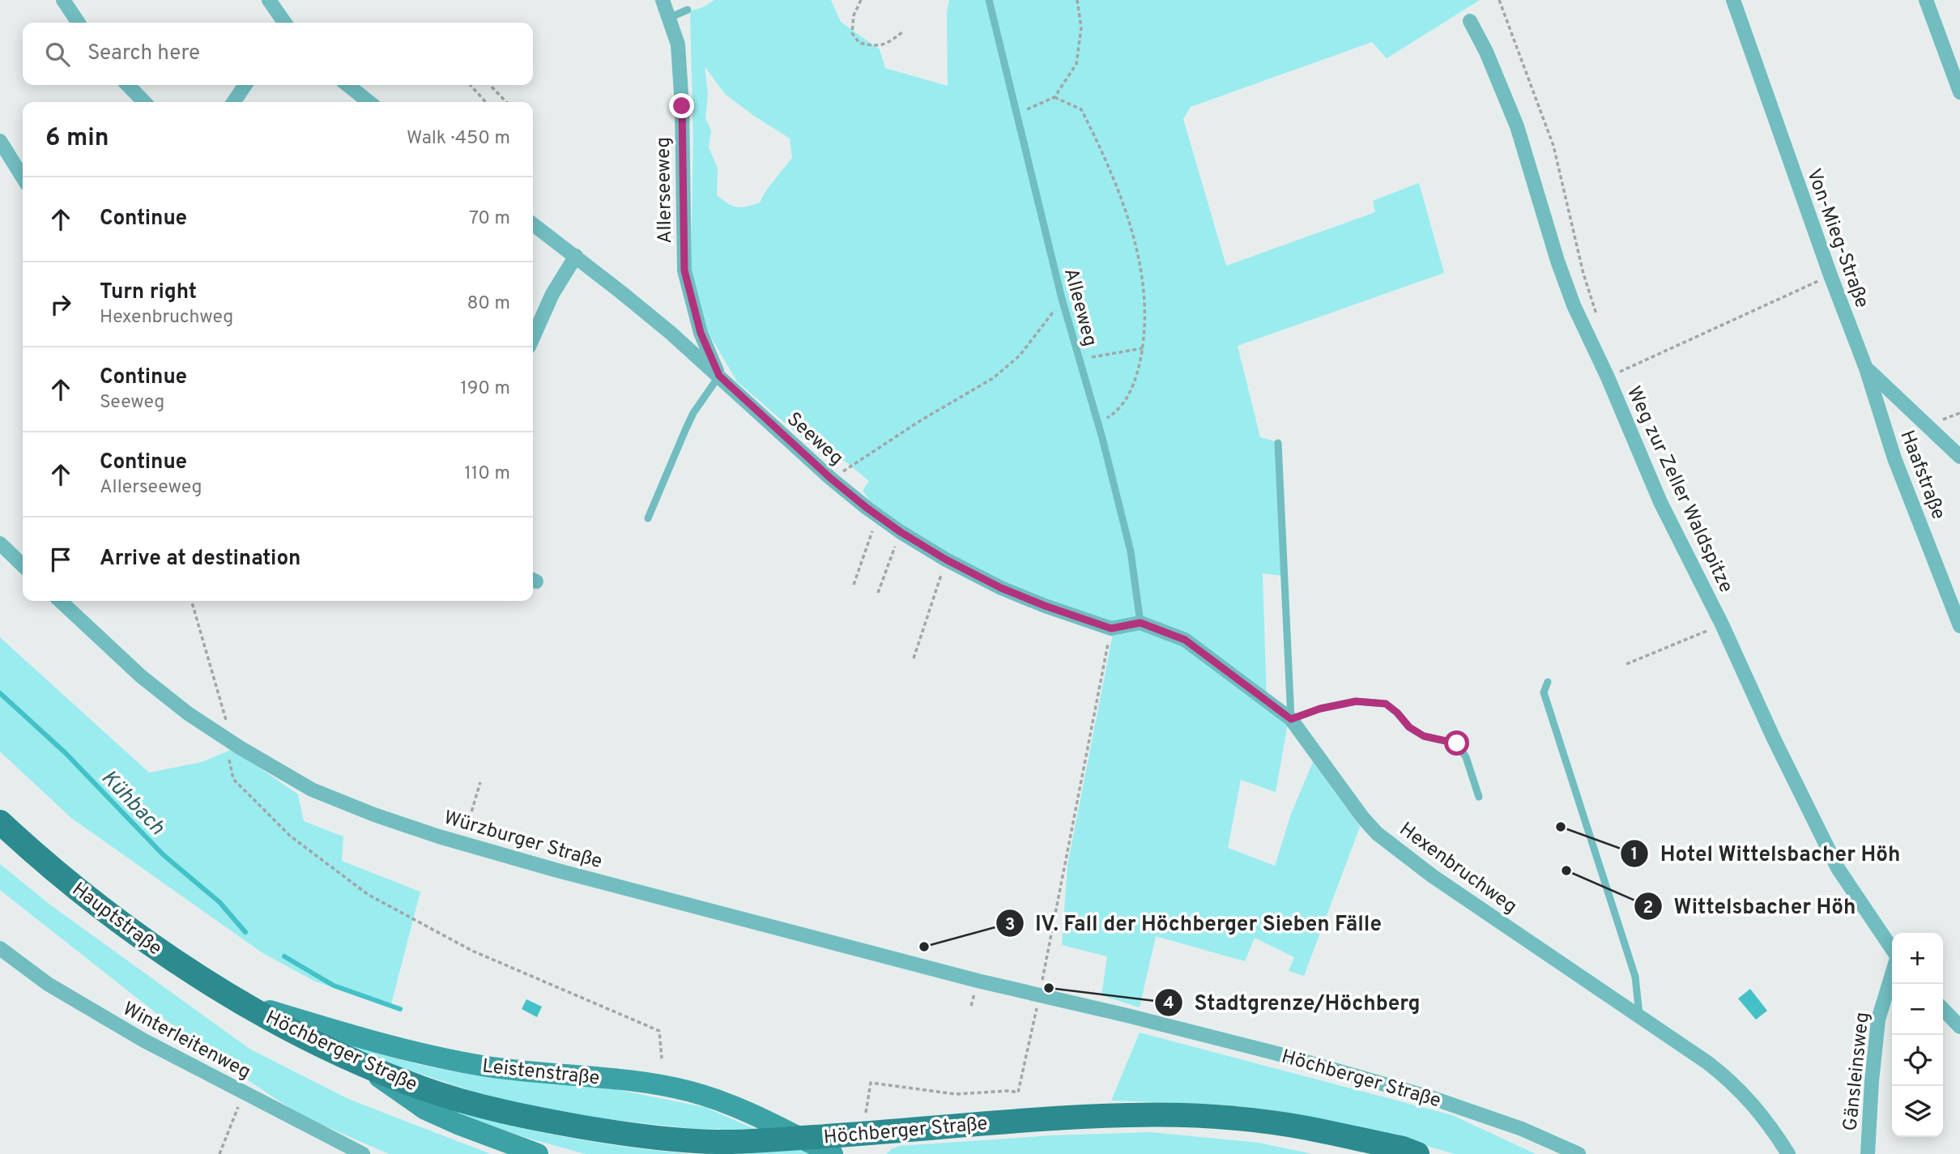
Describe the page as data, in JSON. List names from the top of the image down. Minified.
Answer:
{"streets":{"main road":["Hauptstraße","Höchberger Straße","Leistenstraße"],"street":["Allerseeweg","Von-Mieg-Straße","Seeweg","Haafstraße","Weg zur Zeller Waldspitze","Würzburger Straße","Hexenbruchweg","Winterleitenweg","Gänsleinsweg"],"lane":["Alleeweg"]},"crossings":[["Allerseeweg","Seeweg"],["Von-Mieg-Straße","Haafstraße"],["Alleeweg","Hexenbruchweg"],["Würzburger Straße","Höchberger Straße"],["Hauptstraße","Höchberger Straße"],["Hauptstraße","Leistenstraße"],["Höchberger Straße","Leistenstraße"]],"water":["Kühbach"],"places":["Hotel Wittelsbacher Höh","Wittelsbacher Höh","IV. Fall der Höchberger Sieben Fälle","Stadtgrenze/Höchberg"],"page":{"search":"Search here","heading":["6 min","Walk · 450 m"],"list":[["Continue","70 m"],["Turn right","Hexenbruchweg","80 m"],["Continue","Seeweg","190 m"],["Continue","Allerseeweg","110 m"],"Arrive at destination"],"map_buttons":["+","−"]}}
